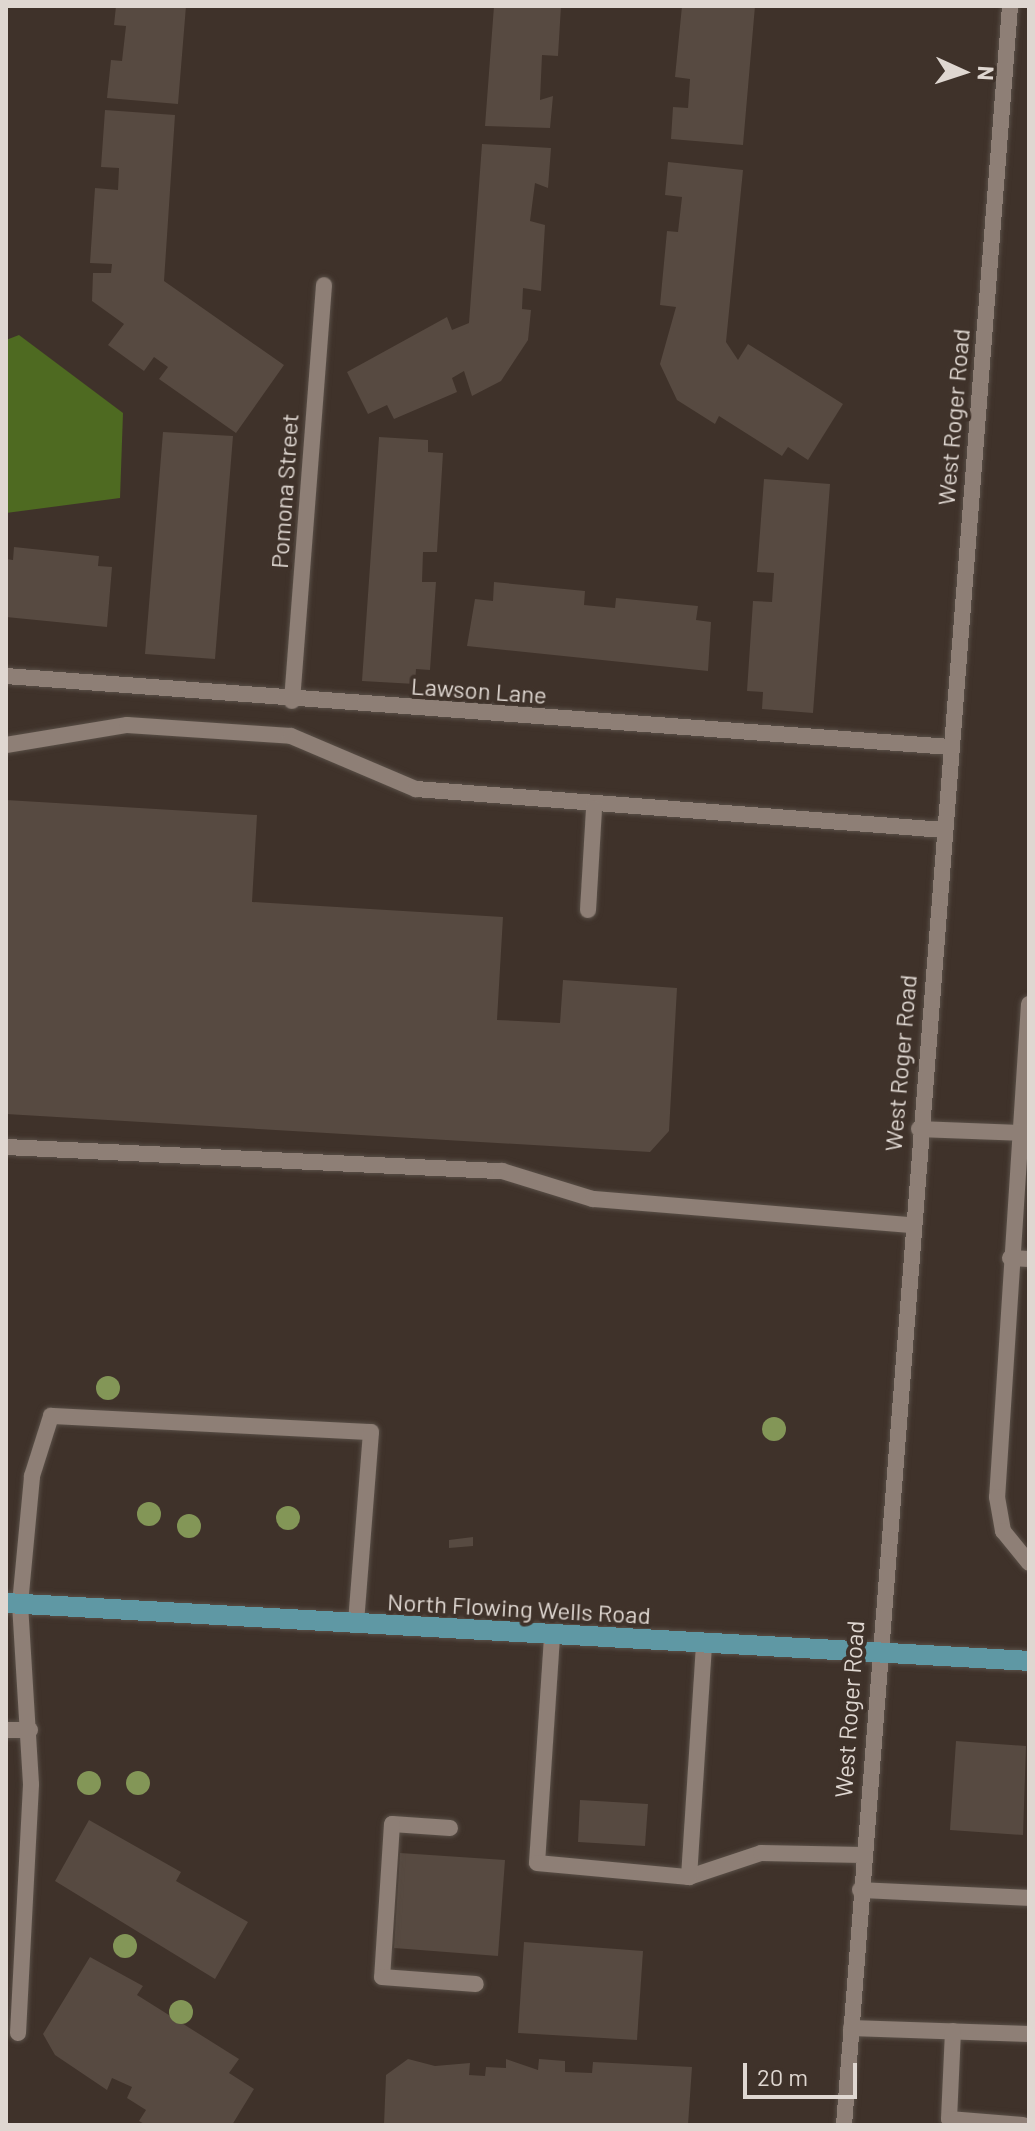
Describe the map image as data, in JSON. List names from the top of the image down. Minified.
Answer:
{"streets":{"main road":["North Flowing Wells Road"],"street":["West Roger Road","Pomona Street","Lawson Lane"]},"crossings":[["West Roger Road","Lawson Lane"],["West Roger Road","North Flowing Wells Road"],["Pomona Street","Lawson Lane"]],"scale_bar":"20 m","north":"right"}
